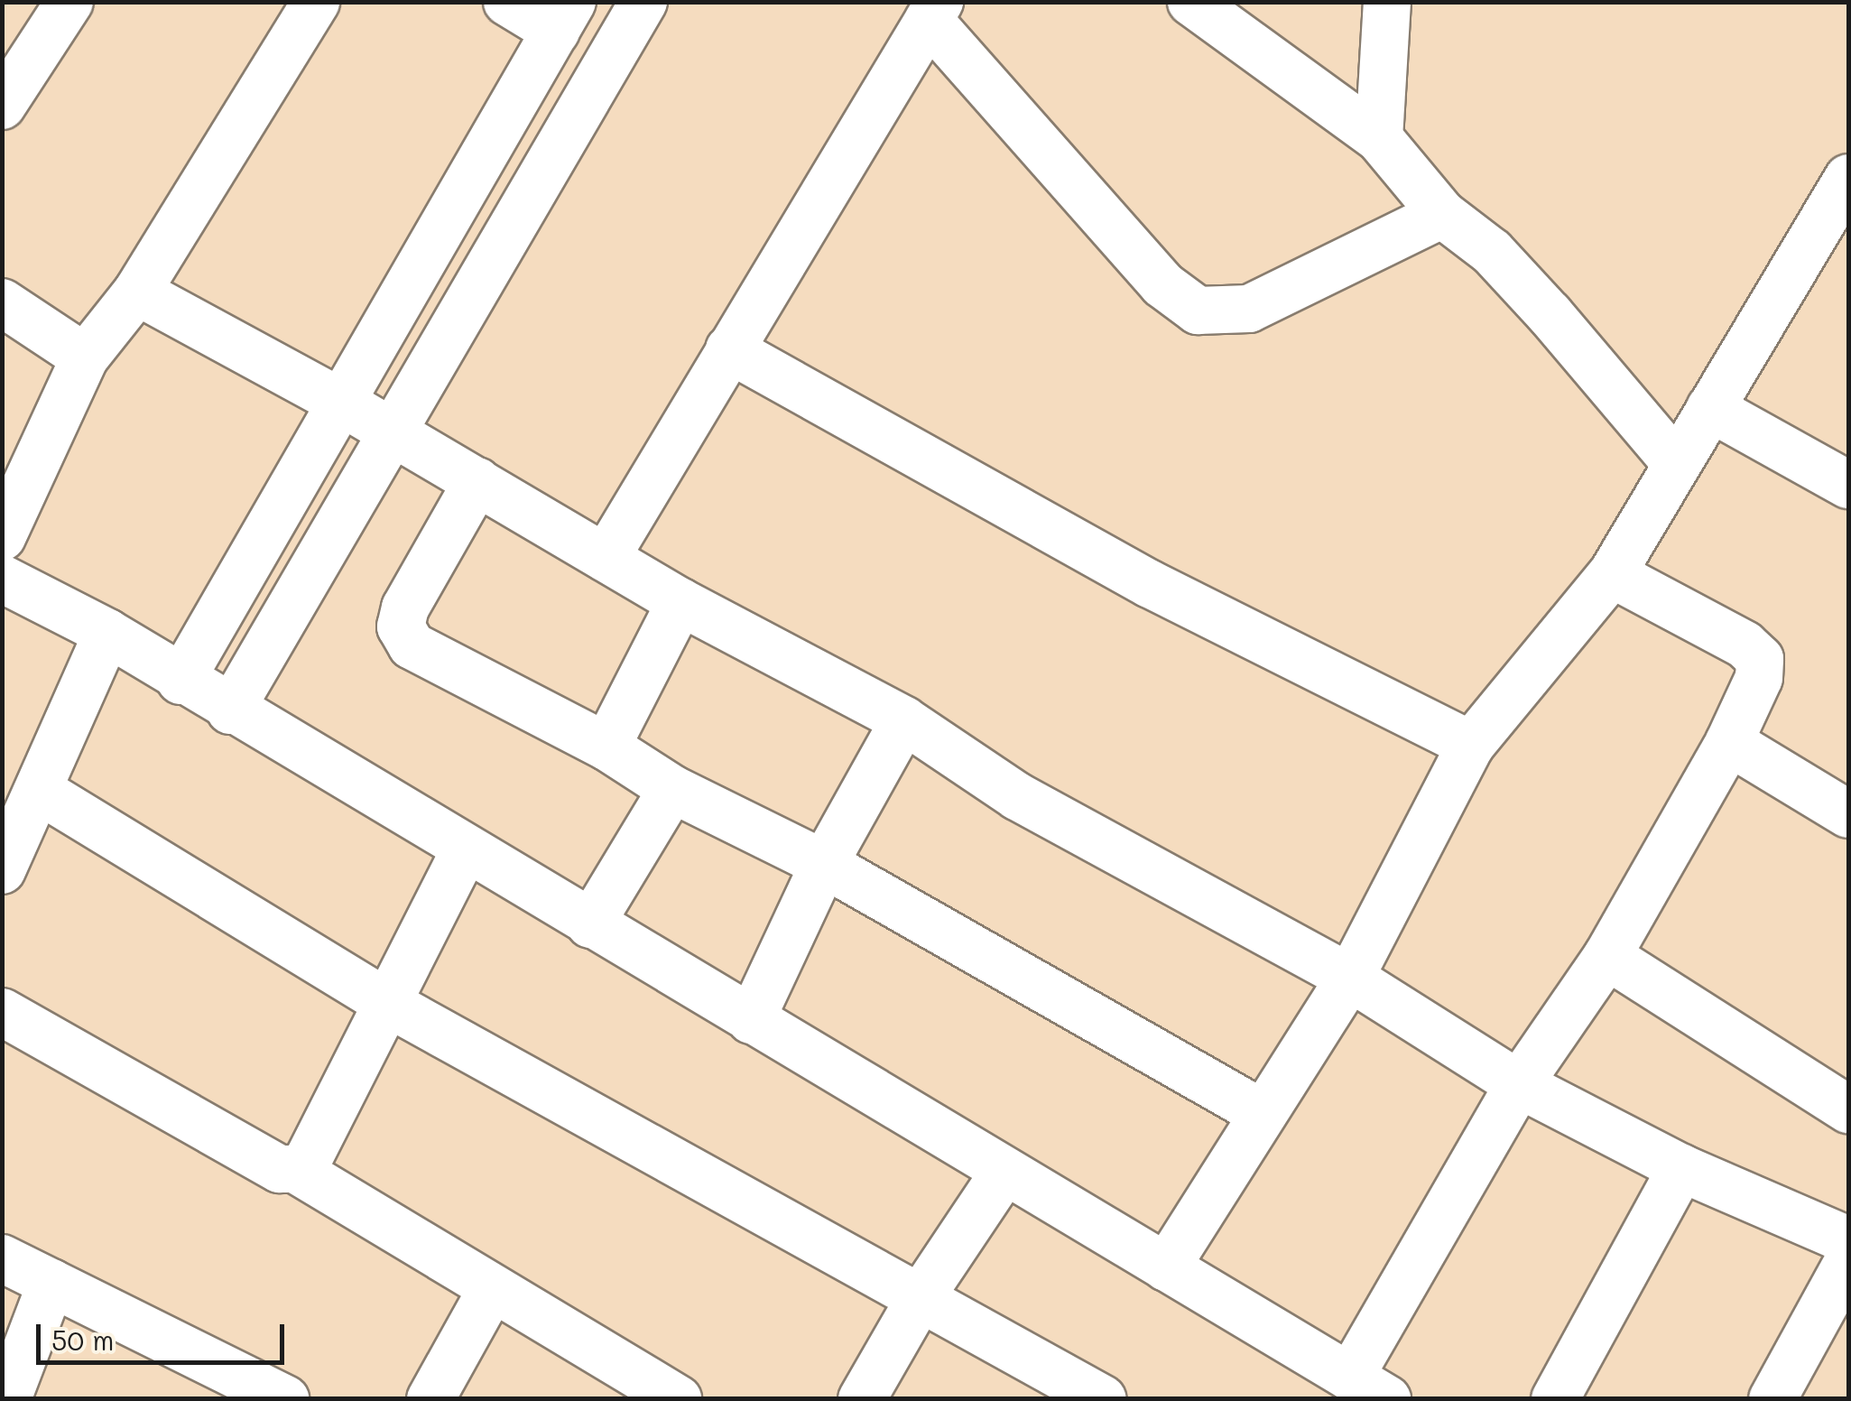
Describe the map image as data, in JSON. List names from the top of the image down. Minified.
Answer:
{"scale_bar":"50 m"}
